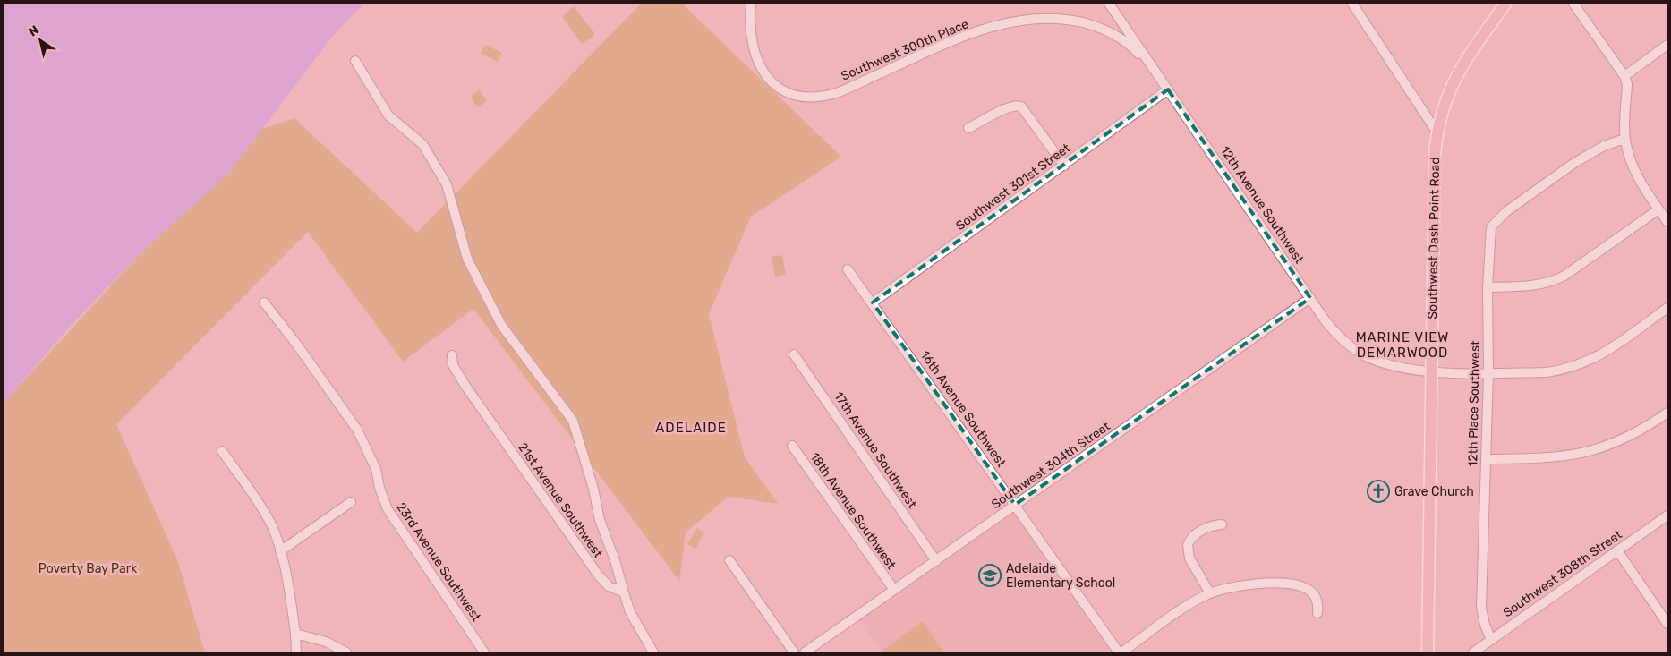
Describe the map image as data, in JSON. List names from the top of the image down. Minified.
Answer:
{"streets":{"main road":["Southwest Dash Point Road"],"street":["Southwest 300th Place","Southwest 301st Street","12th Avenue Southwest","12th Place Southwest","16th Avenue Southwest","17th Avenue Southwest","Southwest 304th Street","21st Avenue Southwest","18th Avenue Southwest","23rd Avenue Southwest","Southwest 308th Street"]},"crossings":[["Southwest 300th Place","12th Avenue Southwest"],["Southwest 301st Street","12th Avenue Southwest"],["Southwest 301st Street","16th Avenue Southwest"],["12th Avenue Southwest","Southwest Dash Point Road"],["12th Avenue Southwest","12th Place Southwest"],["12th Avenue Southwest","Southwest 304th Street"],["12th Place Southwest","Southwest 308th Street"],["16th Avenue Southwest","Southwest 304th Street"],["17th Avenue Southwest","Southwest 304th Street"],["Southwest 304th Street","18th Avenue Southwest"]],"districts":["MARINE VIEW DEMARWOOD","ADELAIDE"],"parks":["Poverty Bay Park"],"places":{"church":["Grave Church"],"school or university":["Adelaide Elementary School"]},"north":"top left"}
